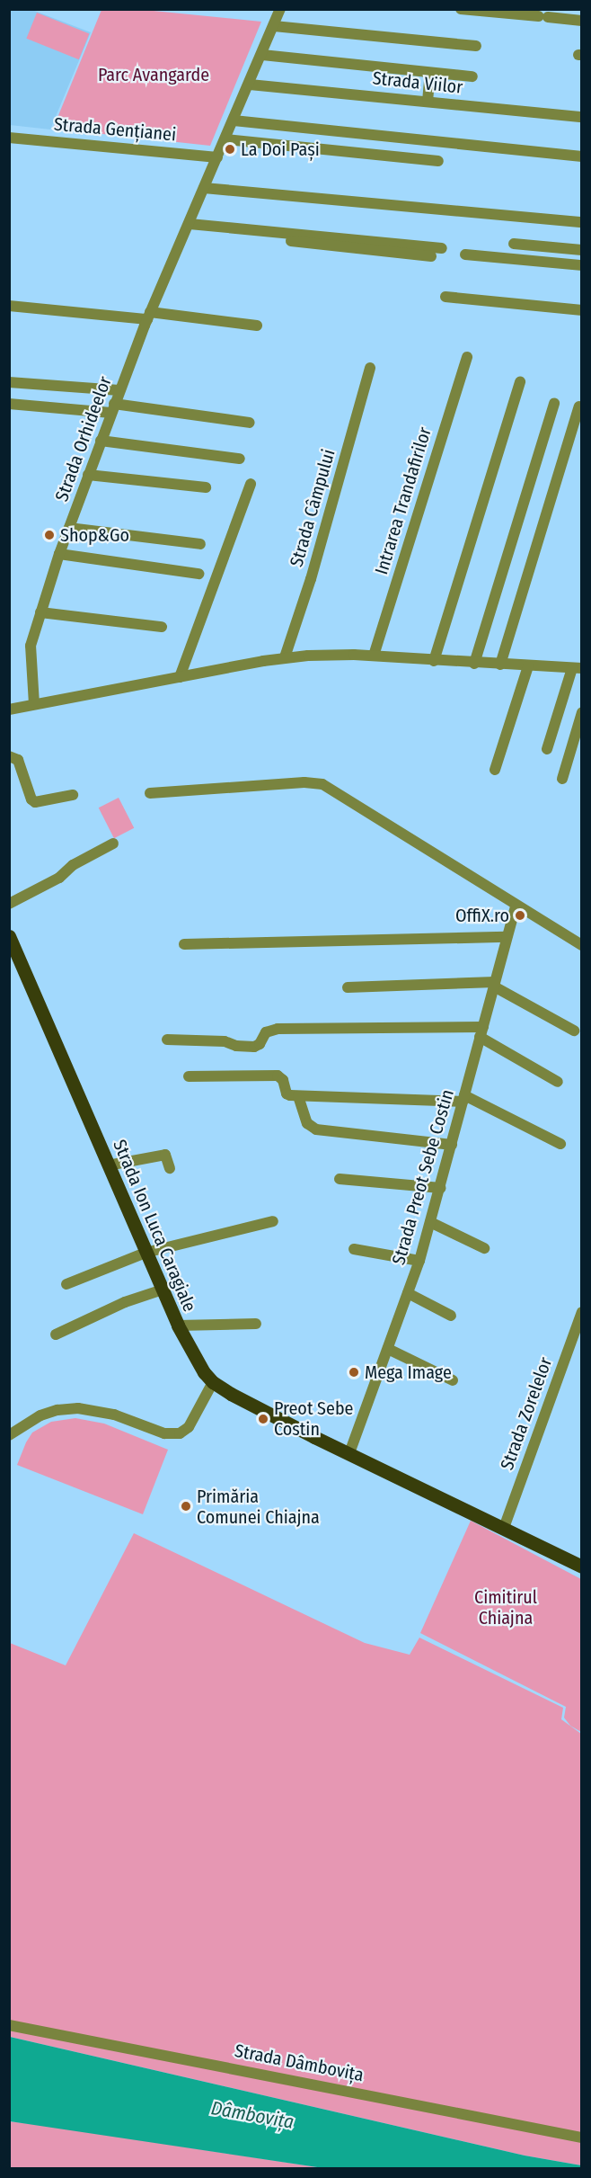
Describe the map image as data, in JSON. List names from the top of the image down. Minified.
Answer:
{"streets":{"main road":["Strada Ion Luca Caragiale"],"street":["Strada Viilor","Strada Gențianei","Strada Orhideelor","Intrarea Trandafirilor","Strada Câmpului","Strada Preot Sebe Costin","Strada Zorelelor","Strada Dâmbovița"]},"crossings":[["Strada Viilor","Strada Orhideelor"],["Strada Gențianei","Strada Orhideelor"],["Strada Preot Sebe Costin","Strada Ion Luca Caragiale"],["Strada Ion Luca Caragiale","Strada Zorelelor"]],"water":["Dâmbovița"],"parks":["Parc Avangarde","Cimitirul Chiajna"],"places":["La Doi Pași","Shop&Go","OffiX.ro","Mega Image","Preot Sebe Costin","Primăria Comunei Chiajna"]}
